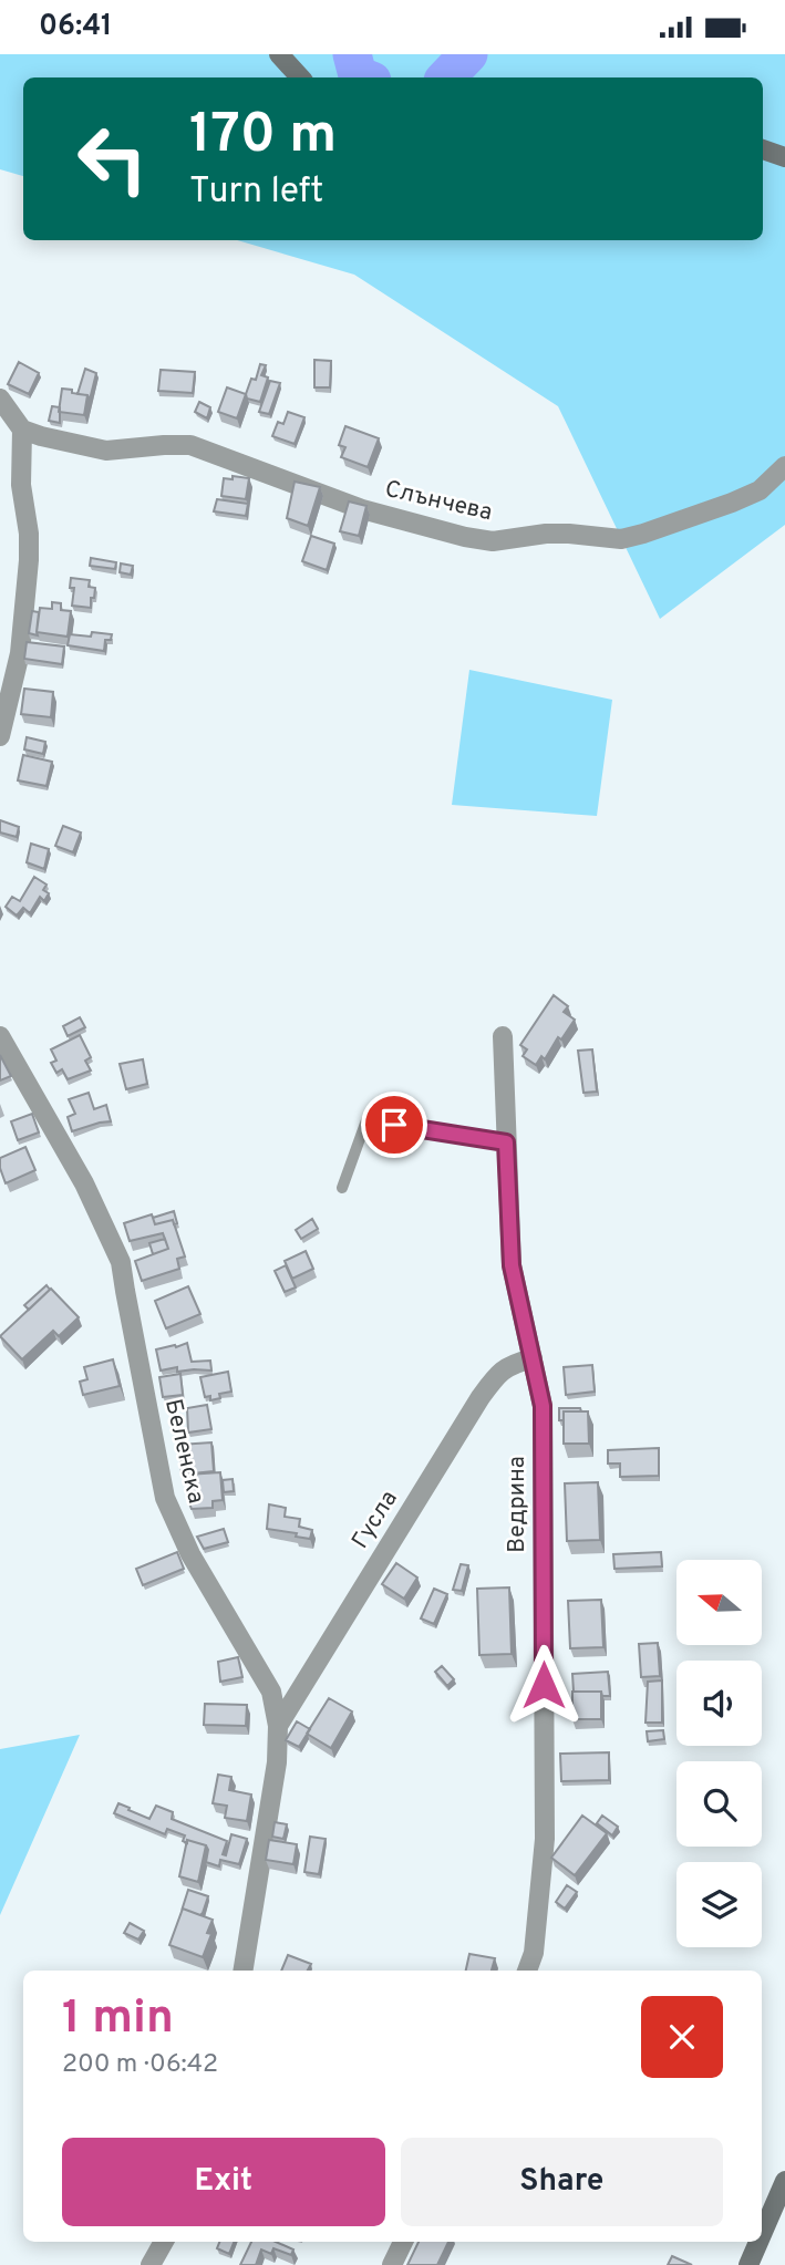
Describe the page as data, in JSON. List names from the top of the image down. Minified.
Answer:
{"streets":{"street":["Слънчева","Беленска","Ведрина","Гусла"]},"crossings":[["Беленска","Гусла"],["Ведрина","Гусла"]],"north":"left","page":{"status":"06:41","turn":["170 m","Turn left"],"heading":["1 min","200 m · 06:42"],"buttons":["Exit","Share"]}}
